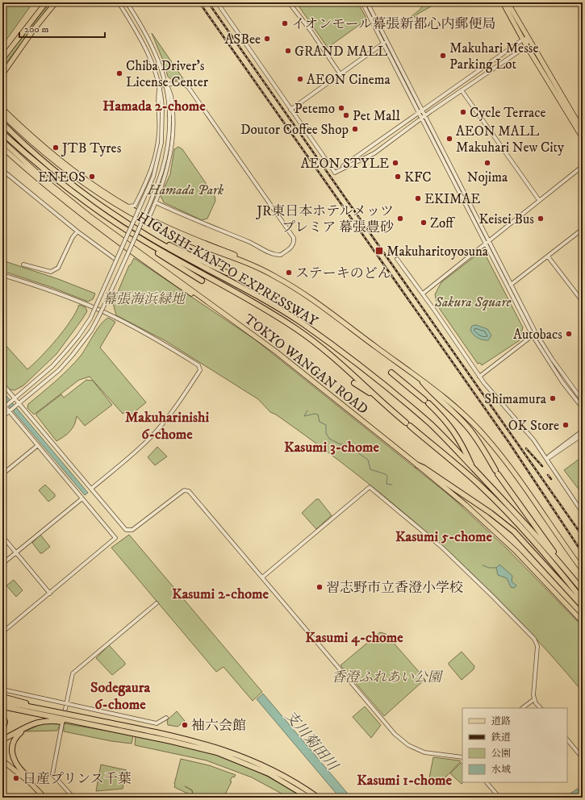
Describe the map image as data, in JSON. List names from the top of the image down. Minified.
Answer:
{"streets":{"highway":["HIGASHI-KANTO EXPRESSWAY"],"main road":["TOKYO WANGAN ROAD"]},"districts":["Hamada 2-chome","Makuharinishi 6-chome","Kasumi 3-chome","Kasumi 5-chome","Kasumi 2-chome","Kasumi 4-chome","Sodegaura 6-chome","Kasumi 1-chome"],"water":["支川菊田川"],"parks":["Hamada Park","幕張海浜緑地","Sakura Square","香澄ふれあい公園"],"places":{"other":["イオンモール幕張新都心内郵便局","ASBee","GRAND MALL","Makuhari Messe Parking Lot","Chiba Driver's License Center","AEON Cinema","Petemo","Cycle Terrace","Pet Mall","Doutor Coffee Shop","AEON MALL Makuhari New City","JTB Tyres","AEON STYLE","Nojima","ENEOS","KFC","EKIMAE","JR東日本ホテルメッツ プレミア 幕張豊砂","Keisei Bus","Zoff","ステーキのどん","Autobacs","Shimamura","OK Store","習志野市立香澄小学校","袖六会館","日産プリンス千葉"],"transit":["Makuharitoyosuna"]},"legend":["道路","鉄道","公園","水域"],"scale_bar":"200 m"}
